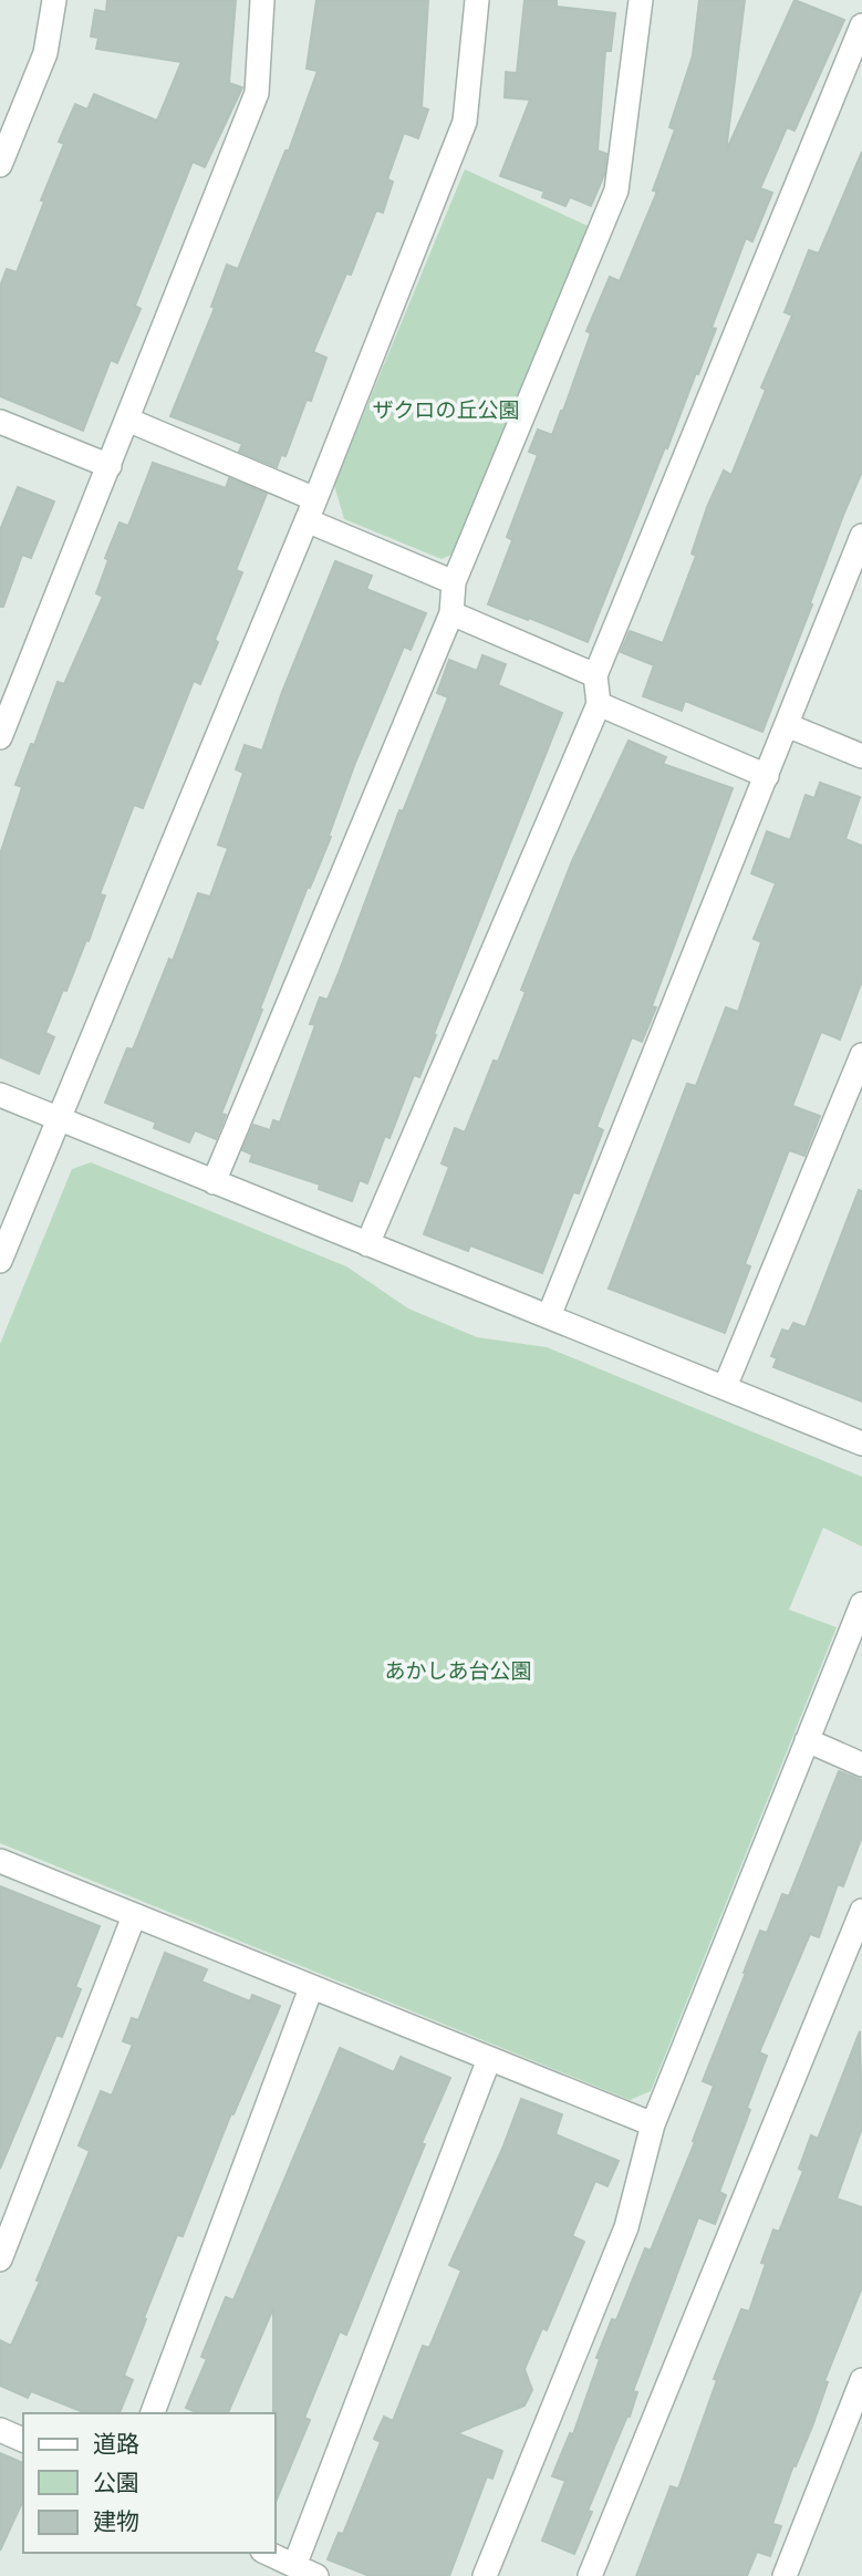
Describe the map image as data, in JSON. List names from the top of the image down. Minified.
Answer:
{"parks":["ザクロの丘公園","あかしあ台公園"],"legend":["道路","公園","建物"]}
